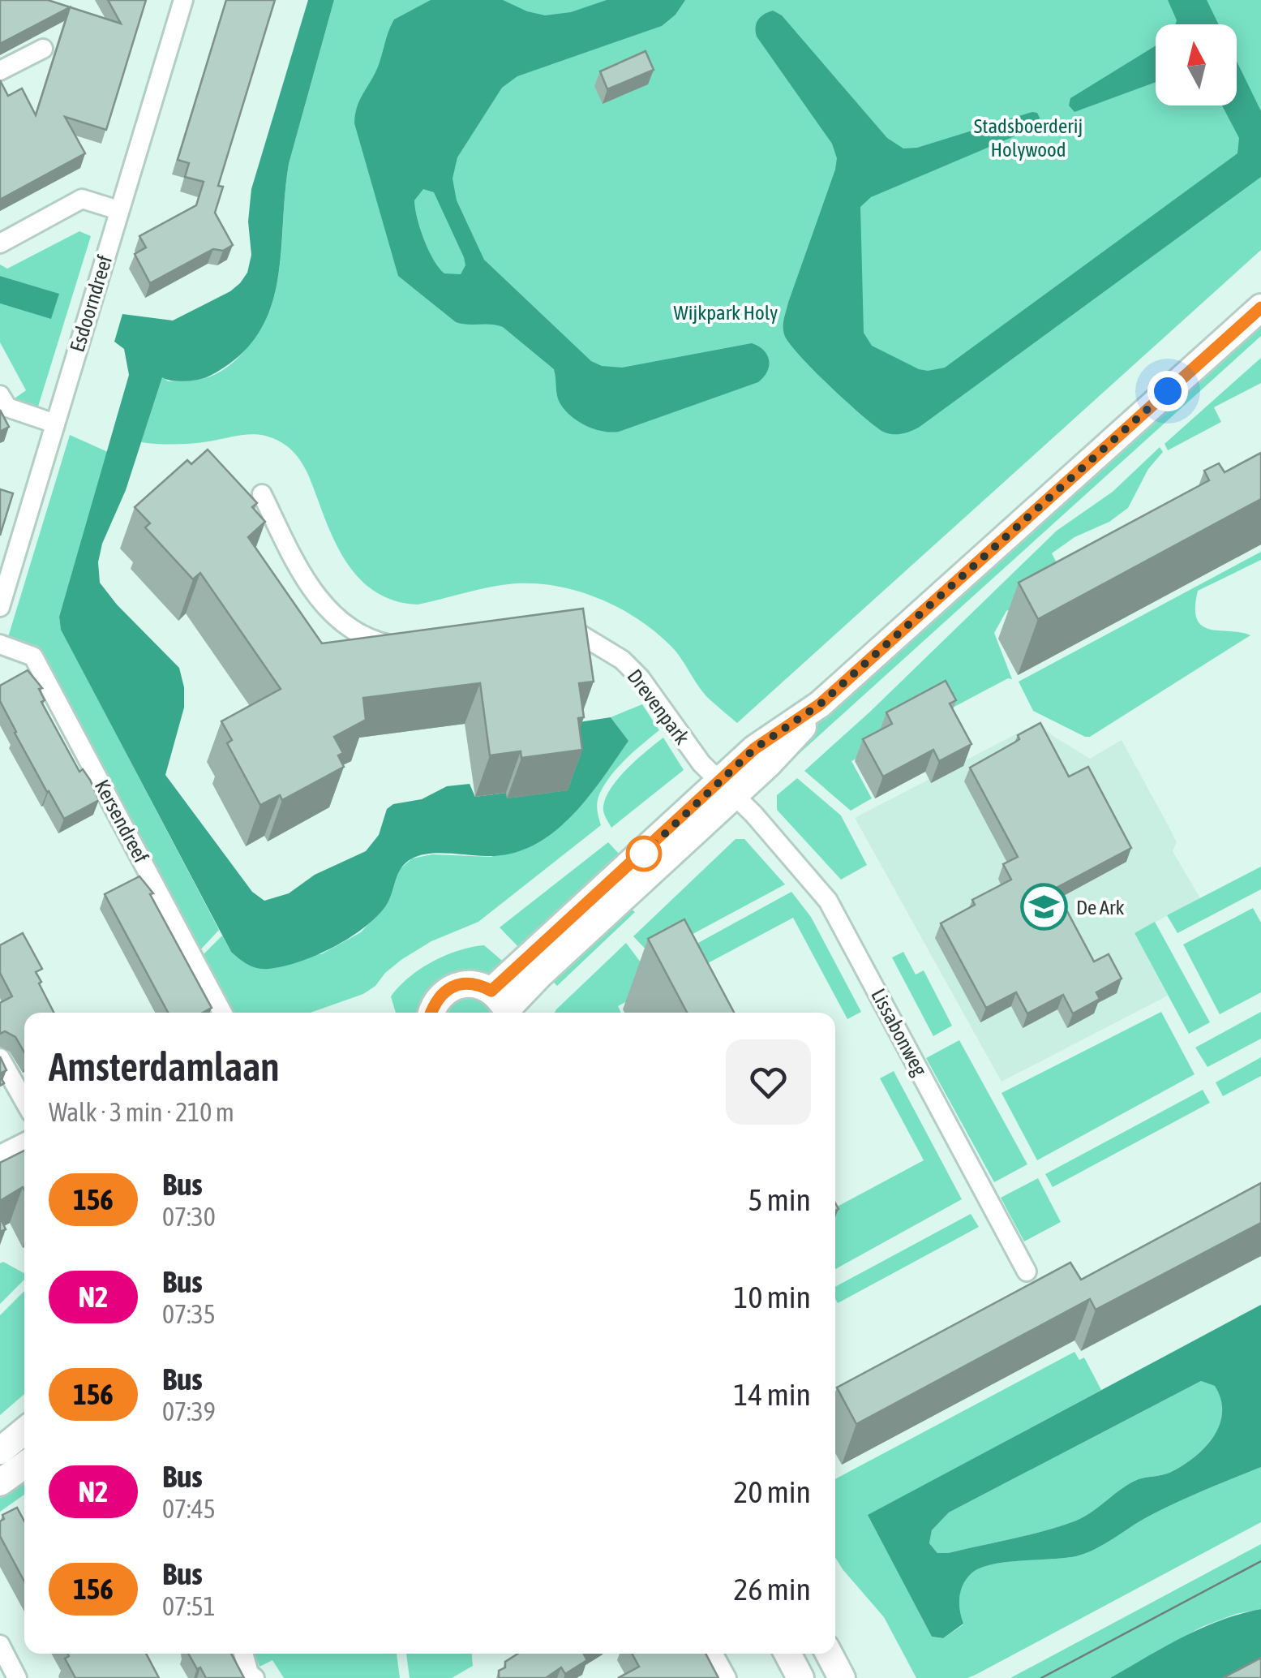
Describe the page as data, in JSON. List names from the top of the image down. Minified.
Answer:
{"streets":{"street":["Esdoorndreef","Drevenpark","Kersendreef","Lissabonweg"]},"crossings":[["Drevenpark","Lissabonweg"]],"parks":["Stadsboerderij Holywood","Wijkpark Holy"],"places":{"school or university":["De Ark"]},"lines":["bus line 156"],"north":"top","page":{"heading":["Amsterdamlaan","Walk · 3 min · 210 m"],"list":[{"mark":"156","name":"Bus","note":"07:30","value":"5 min"},{"mark":"N2","name":"Bus","note":"07:35","value":"10 min"},{"mark":"156","name":"Bus","note":"07:39","value":"14 min"},{"mark":"N2","name":"Bus","note":"07:45","value":"20 min"},{"mark":"156","name":"Bus","note":"07:51","value":"26 min"}]}}
